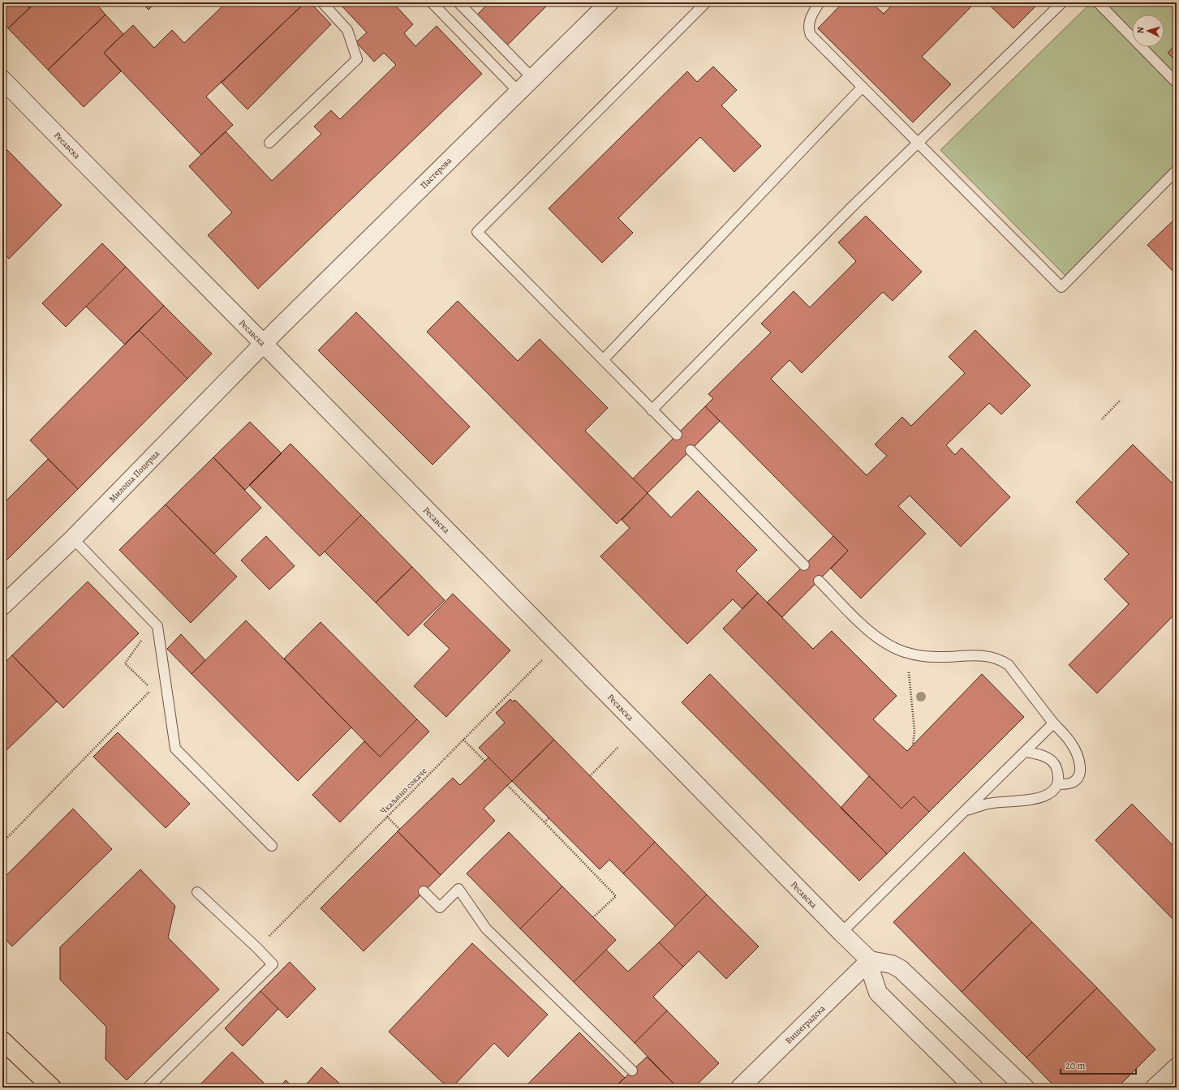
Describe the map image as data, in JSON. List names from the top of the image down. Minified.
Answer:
{"streets":{"street":["Ресавска","Пастерова","Милоша Поцерца","Вишеградска"],"path":["Чкаљино сокаче"]},"crossings":[["Ресавска","Пастерова"],["Ресавска","Милоша Поцерца"],["Ресавска","Чкаљино сокаче"],["Ресавска","Вишеградска"],["Пастерова","Милоша Поцерца"]],"scale_bar":"20 m","north":"left"}
